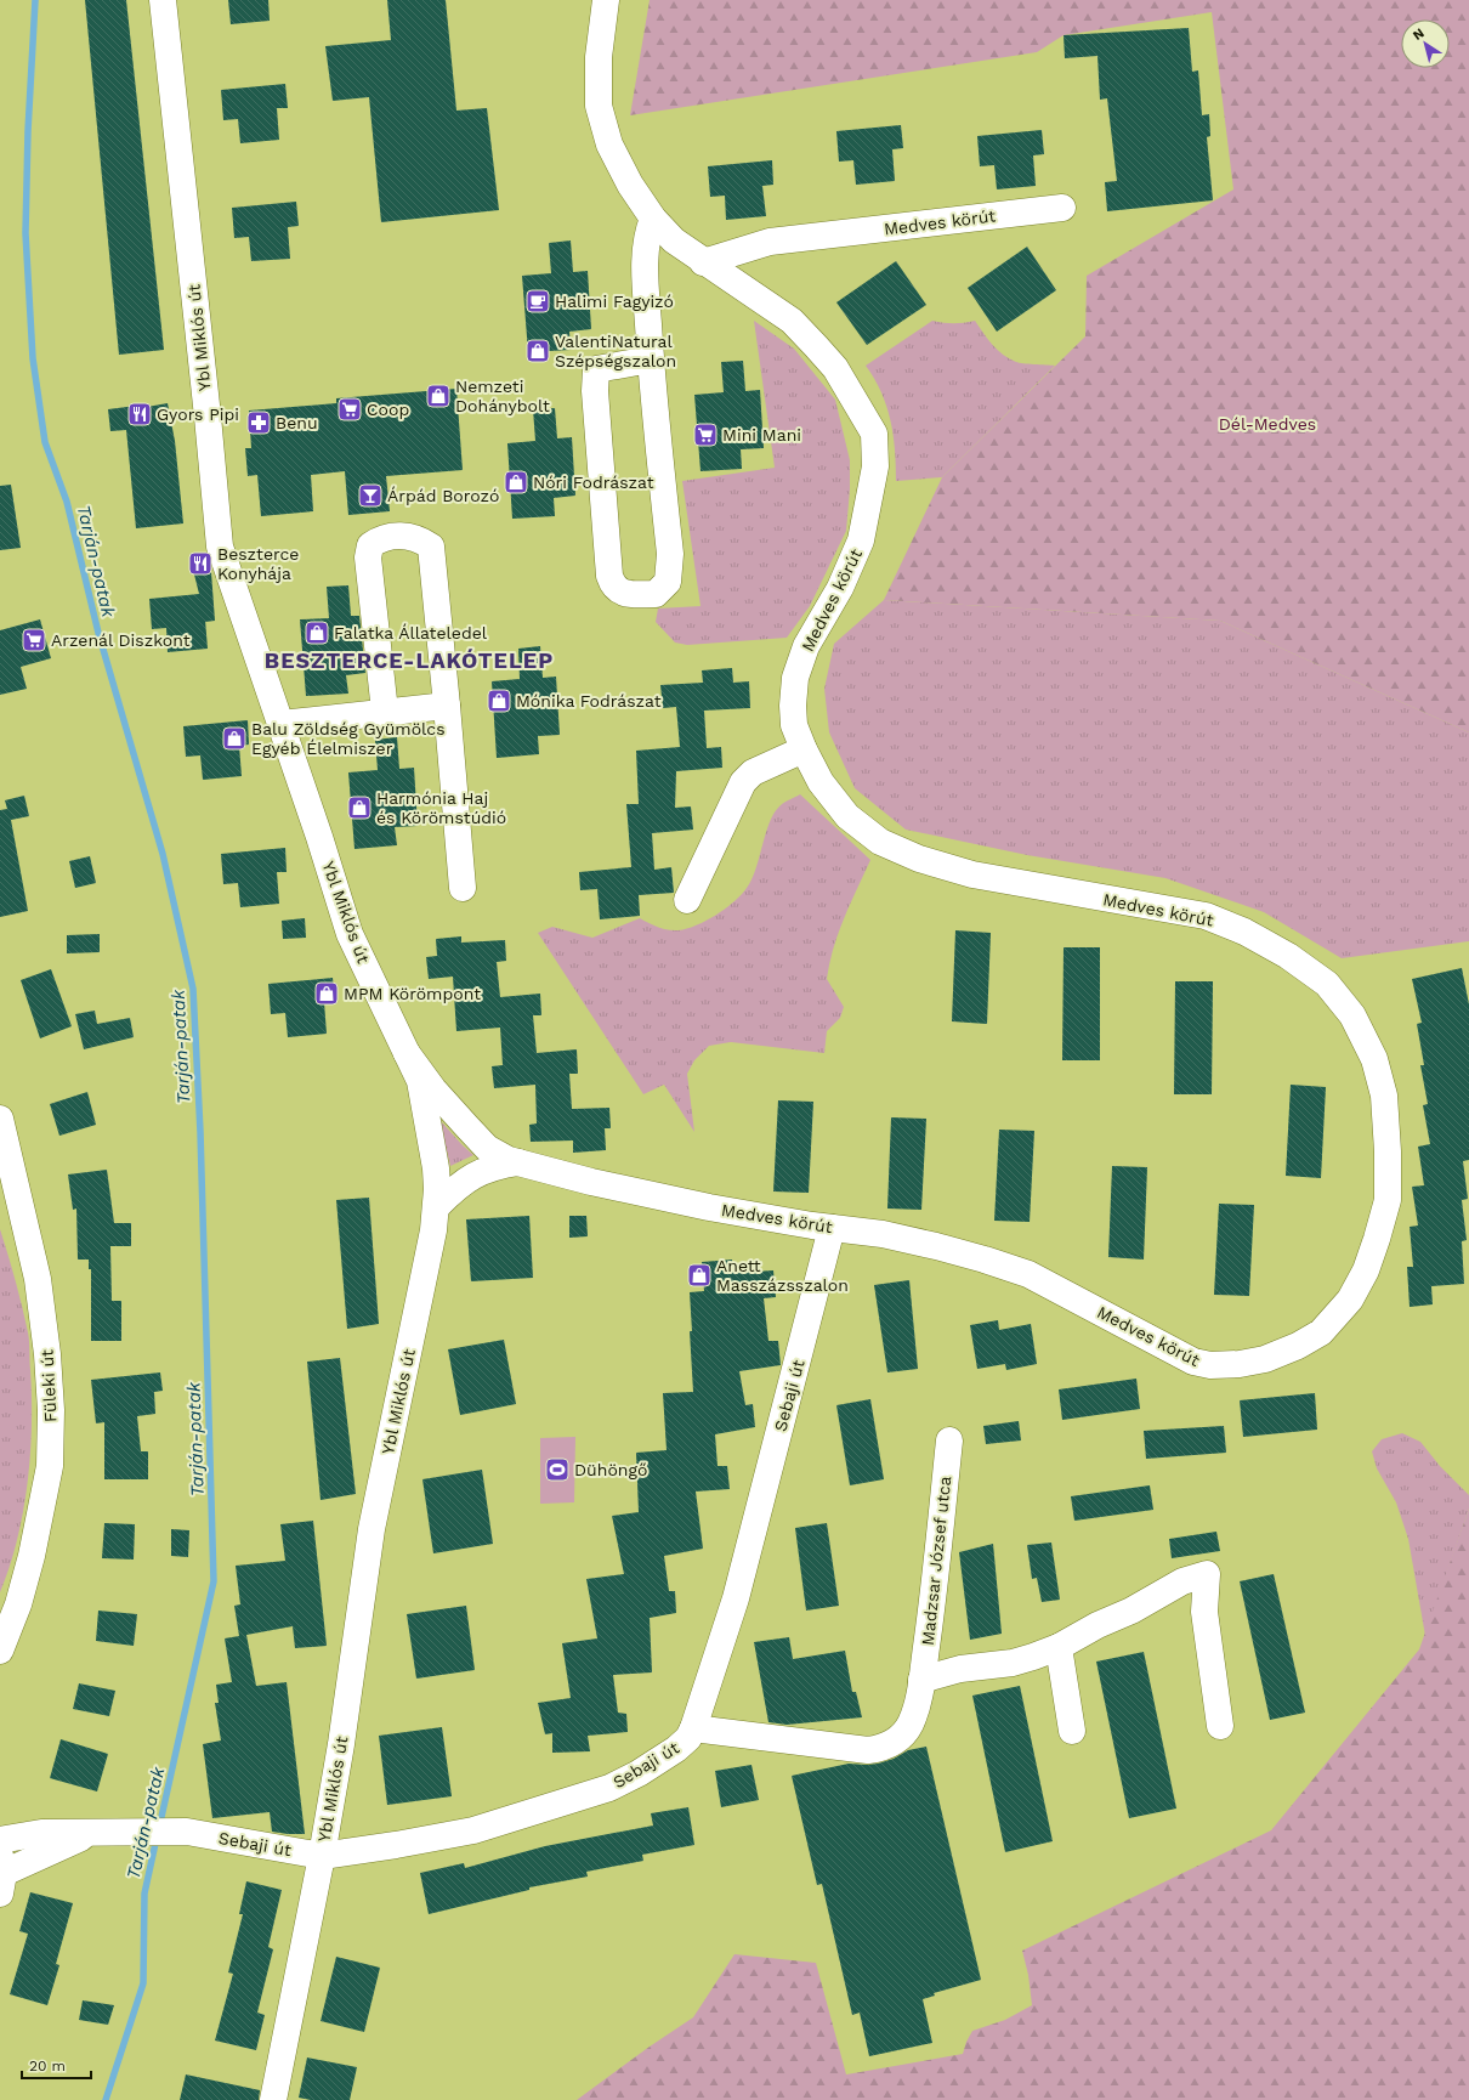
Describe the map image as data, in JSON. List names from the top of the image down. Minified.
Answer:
{"streets":{"street":["Medves körút","Ybl Miklós út","Füleki út","Sebaji út","Madzsar József utca"]},"crossings":[["Medves körút","Ybl Miklós út"],["Medves körút","Sebaji út"],["Ybl Miklós út","Sebaji út"],["Sebaji út","Madzsar József utca"]],"districts":["BESZTERCE-LAKÓTELEP"],"water":["Tarján-patak"],"parks":["Dél-Medves"],"places":{"cafe":["Halimi Fagyizó"],"shop":["ValentiNatural Szépségszalon","Nemzeti Dohánybolt","Nóri Fodrászat","Falatka Állateledel","Mónika Fodrászat","Balu Zöldség Gyümölcs Egyéb Élelmiszer","Harmónia Haj és Körömstúdió","MPM Körömpont","Anett Masszázsszalon"],"supermarket":["Coop","Mini Mani","Arzenál Diszkont"],"restaurant":["Gyors Pipi","Beszterce Konyhája"],"pharmacy":["Benu"],"bar":["Árpád Borozó"],"sports":["Dühöngő"]},"scale_bar":"20 m","north":"top left"}
